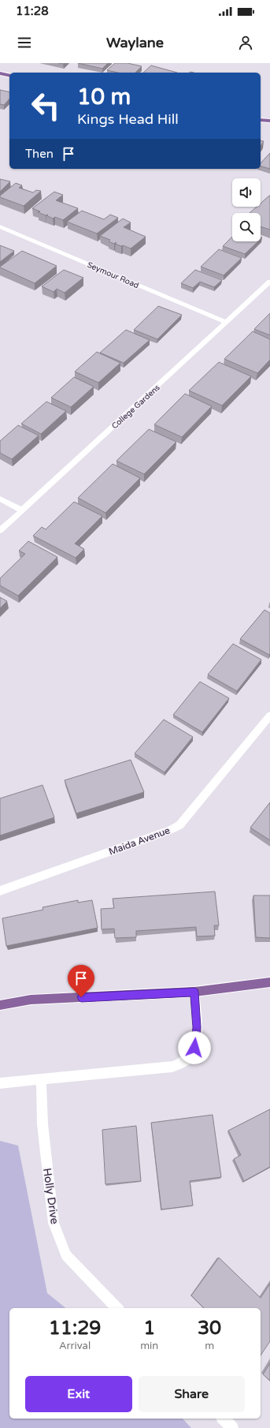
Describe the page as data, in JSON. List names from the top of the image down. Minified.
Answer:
{"streets":{"street":["Seymour Road","College Gardens","Maida Avenue","Holly Drive"]},"crossings":[["Seymour Road","College Gardens"]],"page":{"status":"11:28","header":"Waylane","turn":["10 m","Kings Head Hill"],"then":"Then","eta":["11:29","Arrival","1","min","30","m"],"buttons":["Exit","Share"]}}
